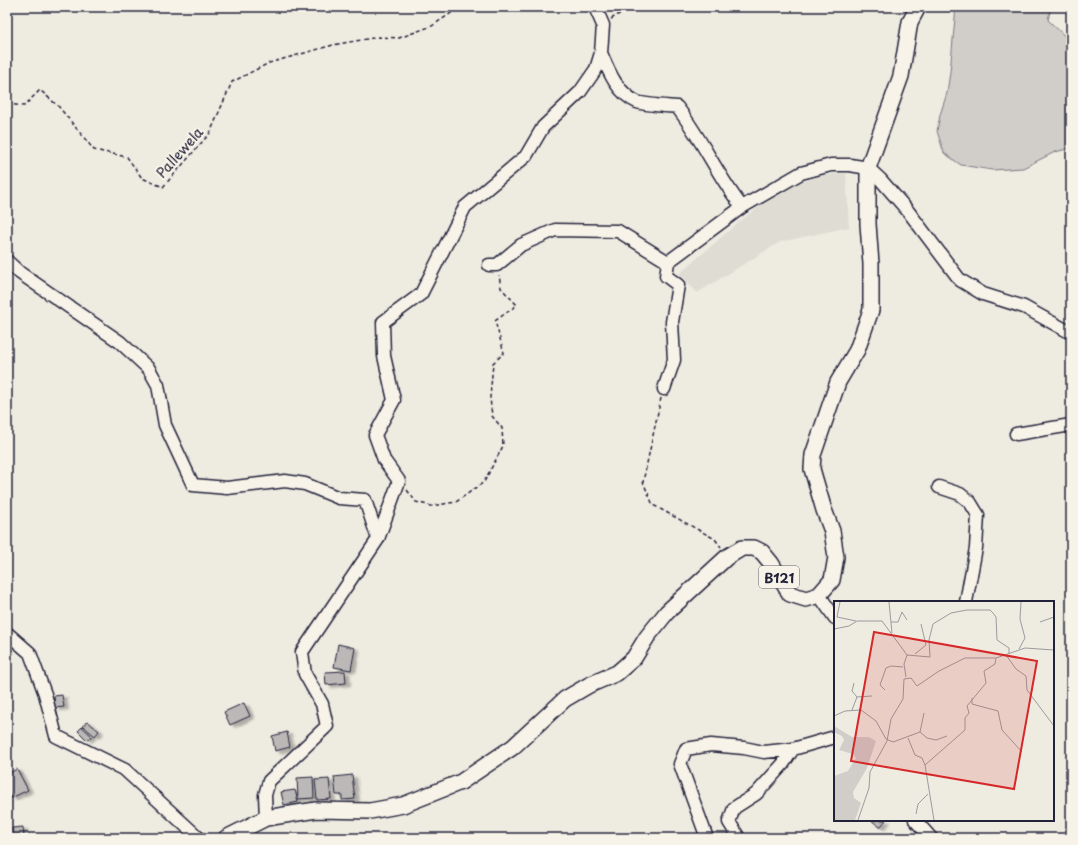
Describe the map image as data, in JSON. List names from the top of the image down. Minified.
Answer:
{"streets":{"main road":["B121"],"path":["Pallewela"]}}
